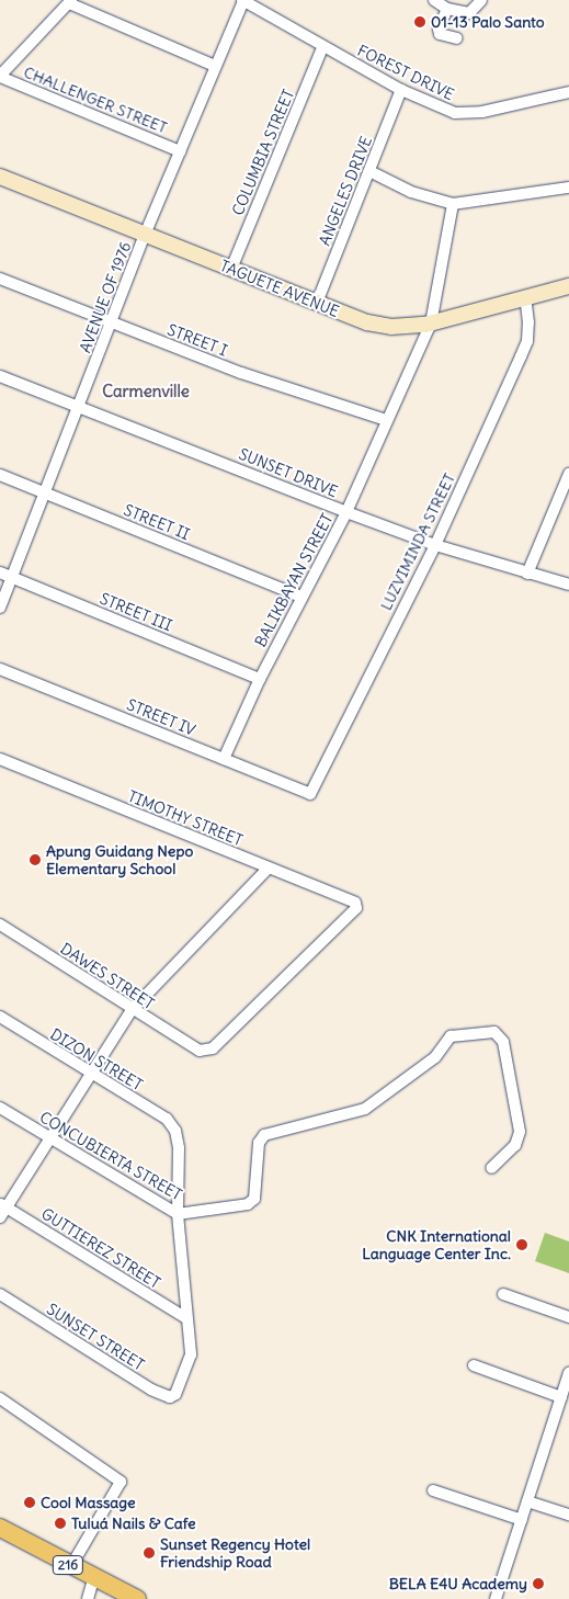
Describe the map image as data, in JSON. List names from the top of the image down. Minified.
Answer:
{"streets":{"main road":["216"],"street":["FOREST DRIVE","CHALLENGER STREET","COLUMBIA STREET","ANGELES DRIVE","TAGUETE AVENUE","AVENUE OF 1976","STREET I","SUNSET DRIVE","STREET II","LUZVIMINDA STREET","BALIKBAYAN STREET","STREET III","STREET IV","TIMOTHY STREET","DAWES STREET","DIZON STREET","CONCUBIERTA STREET","GUTTIEREZ STREET","SUNSET STREET"]},"crossings":[["FOREST DRIVE","COLUMBIA STREET"],["FOREST DRIVE","ANGELES DRIVE"],["FOREST DRIVE","AVENUE OF 1976"],["CHALLENGER STREET","AVENUE OF 1976"],["COLUMBIA STREET","TAGUETE AVENUE"],["ANGELES DRIVE","TAGUETE AVENUE"],["TAGUETE AVENUE","AVENUE OF 1976"],["TAGUETE AVENUE","LUZVIMINDA STREET"],["TAGUETE AVENUE","BALIKBAYAN STREET"],["AVENUE OF 1976","STREET I"],["AVENUE OF 1976","SUNSET DRIVE"],["AVENUE OF 1976","STREET II"],["AVENUE OF 1976","STREET III"],["STREET I","BALIKBAYAN STREET"],["SUNSET DRIVE","LUZVIMINDA STREET"],["SUNSET DRIVE","BALIKBAYAN STREET"],["STREET II","BALIKBAYAN STREET"],["LUZVIMINDA STREET","STREET IV"],["BALIKBAYAN STREET","STREET III"],["BALIKBAYAN STREET","STREET IV"],["TIMOTHY STREET","DAWES STREET"],["DIZON STREET","CONCUBIERTA STREET"],["GUTTIEREZ STREET","SUNSET STREET"]],"districts":["Carmenville"],"places":["01-13 Palo Santo","Apung Guidang Nepo Elementary School","CNK International Language Center Inc.","Cool Massage","Tuluá Nails & Cafe","Sunset Regency Hotel Friendship Road","BELA E4U Academy"]}
